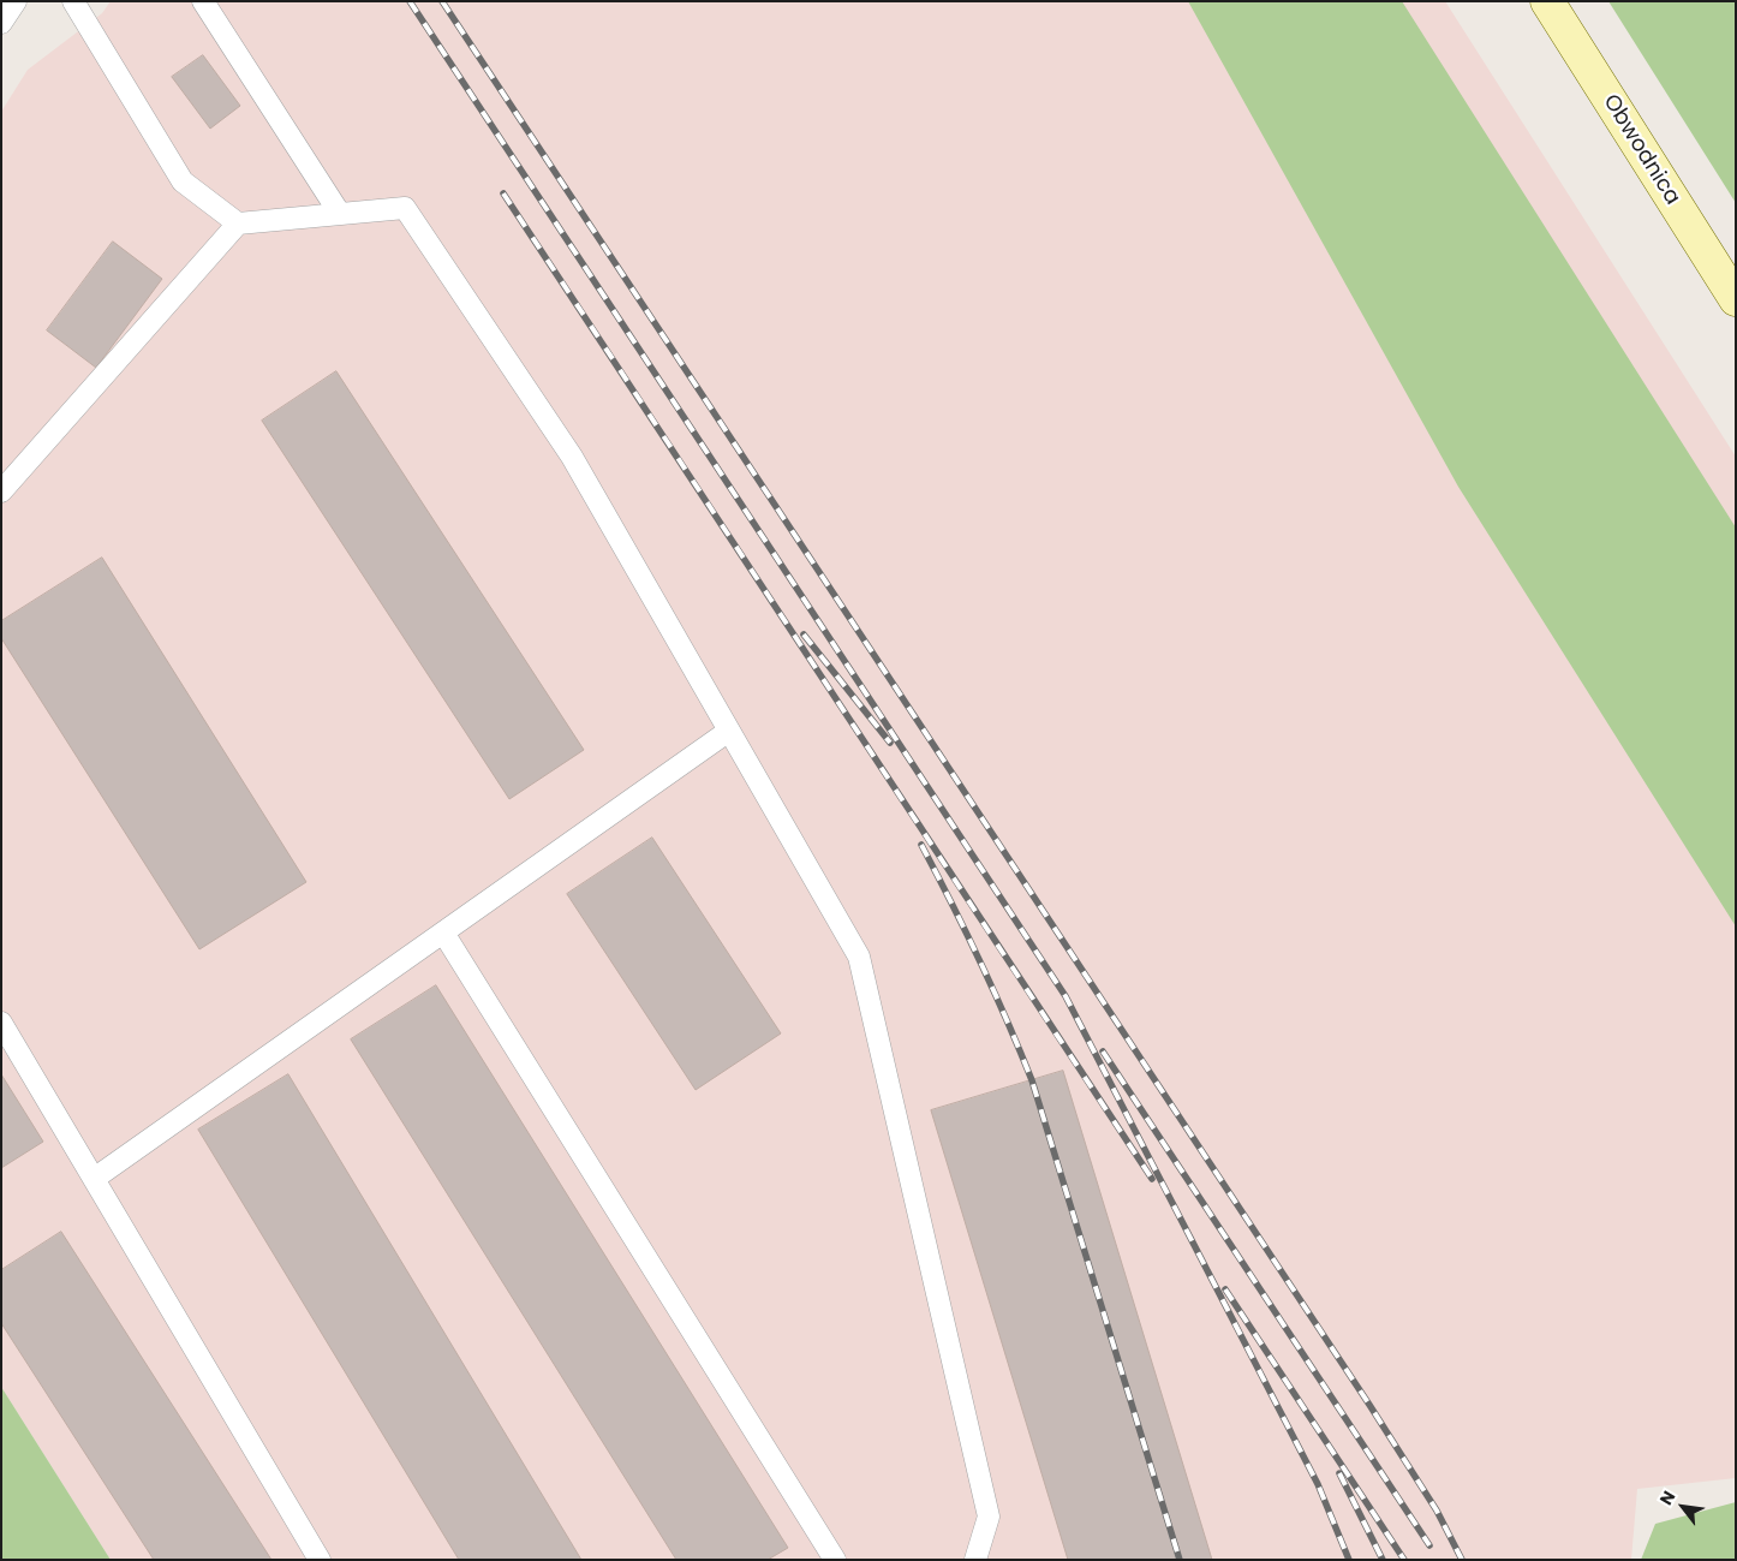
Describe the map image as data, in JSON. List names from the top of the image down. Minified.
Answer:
{"streets":{"main road":["Obwodnica"]},"north":"top left"}
